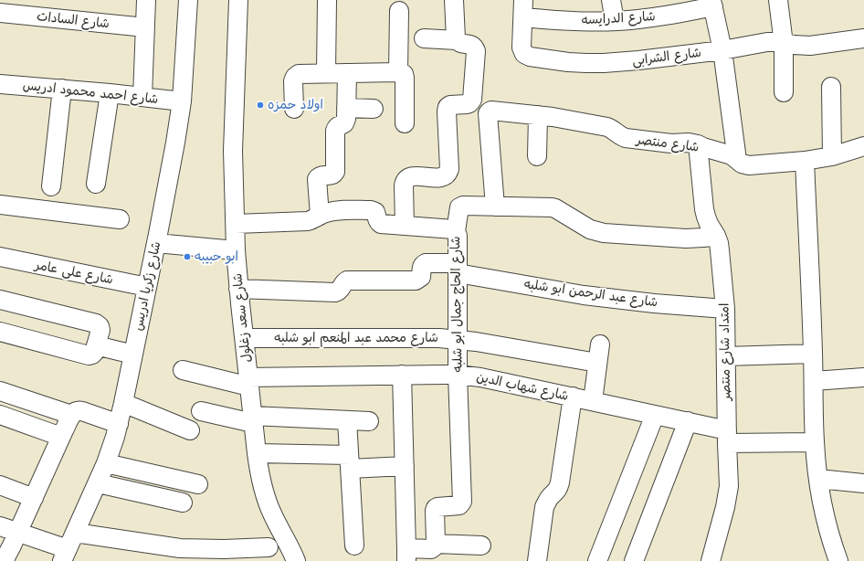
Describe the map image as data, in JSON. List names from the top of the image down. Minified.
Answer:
{"streets":{"street":["شارع الدرايسه","شارع السادات","شارع الشرابى","شارع احمد محمود ادريس","شارع منتصر","شارع على عامر","شارع زكريا ادريس","شارع عبد الرحمن ابو شلبه","شارع الحاج جمال ابو شلبه","شارع سعد زغلول","شارع محمد عبد المنعم ابو شلبه","امتداد شارع منتصر","شارع شهاب الدين"]},"crossings":[["شارع الدرايسه","شارع الشرابى"],["شارع احمد محمود ادريس","شارع زكريا ادريس"],["شارع منتصر","امتداد شارع منتصر"],["شارع على عامر","شارع زكريا ادريس"],["شارع عبد الرحمن ابو شلبه","شارع الحاج جمال ابو شلبه"],["شارع عبد الرحمن ابو شلبه","شارع سعد زغلول"],["شارع عبد الرحمن ابو شلبه","امتداد شارع منتصر"],["شارع الحاج جمال ابو شلبه","شارع سعد زغلول"],["شارع الحاج جمال ابو شلبه","شارع محمد عبد المنعم ابو شلبه"],["شارع الحاج جمال ابو شلبه","شارع شهاب الدين"],["شارع سعد زغلول","شارع محمد عبد المنعم ابو شلبه"],["شارع سعد زغلول","شارع شهاب الدين"],["امتداد شارع منتصر","شارع شهاب الدين"]],"places":["اولاد حمزه","ابو حبيبه"]}
